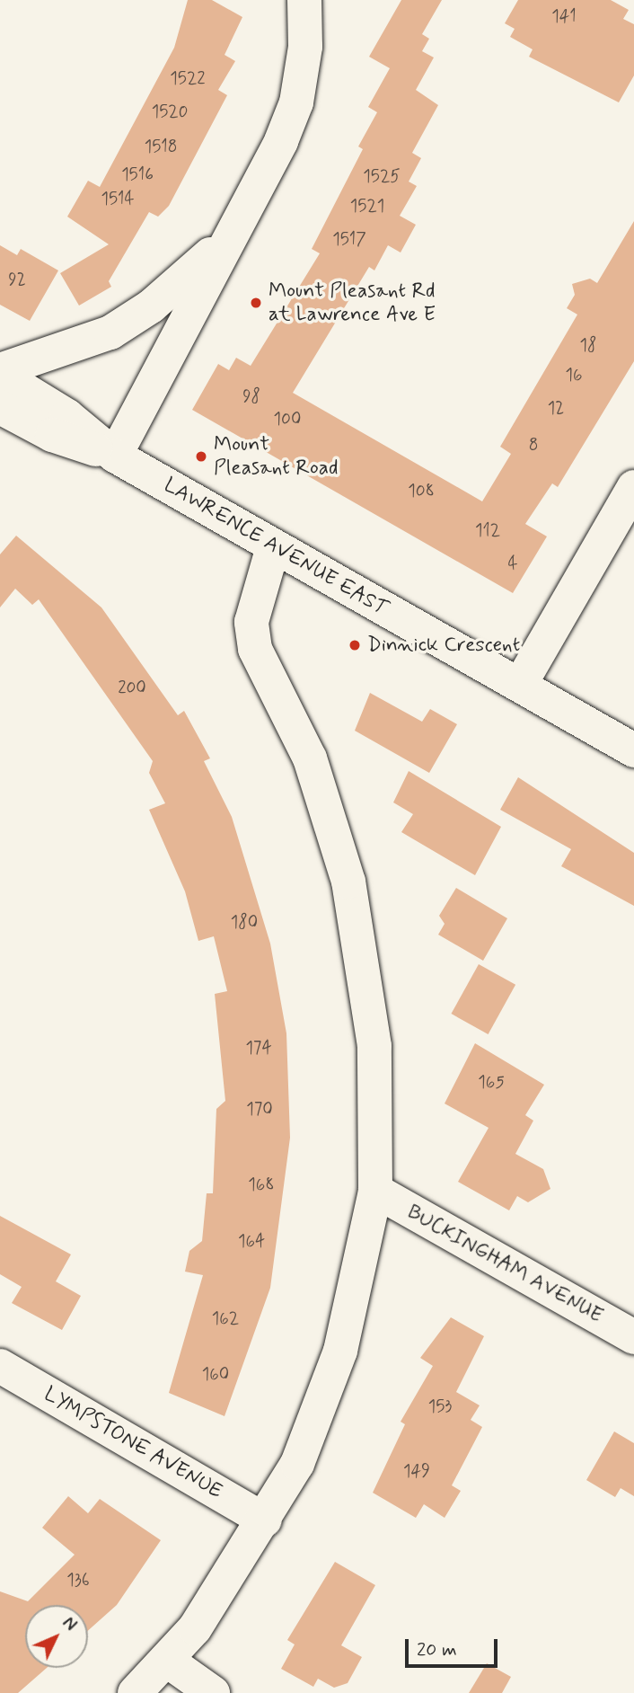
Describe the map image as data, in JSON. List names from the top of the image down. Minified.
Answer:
{"streets":{"street":["LAWRENCE AVENUE EAST","BUCKINGHAM AVENUE","LYMPSTONE AVENUE"]},"places":["Mount Pleasant Rd at Lawrence Ave E","Mount Pleasant Road","Dinnick Crescent"],"house_numbers":["141","1522","1520","1518","1516","1525","1514","1521","1517","92","18","16","98","12","100","8","108","112","4","200","180","174","165","170","168","164","162","160","153","149","136"],"scale_bar":"20 m","north":"top right"}
